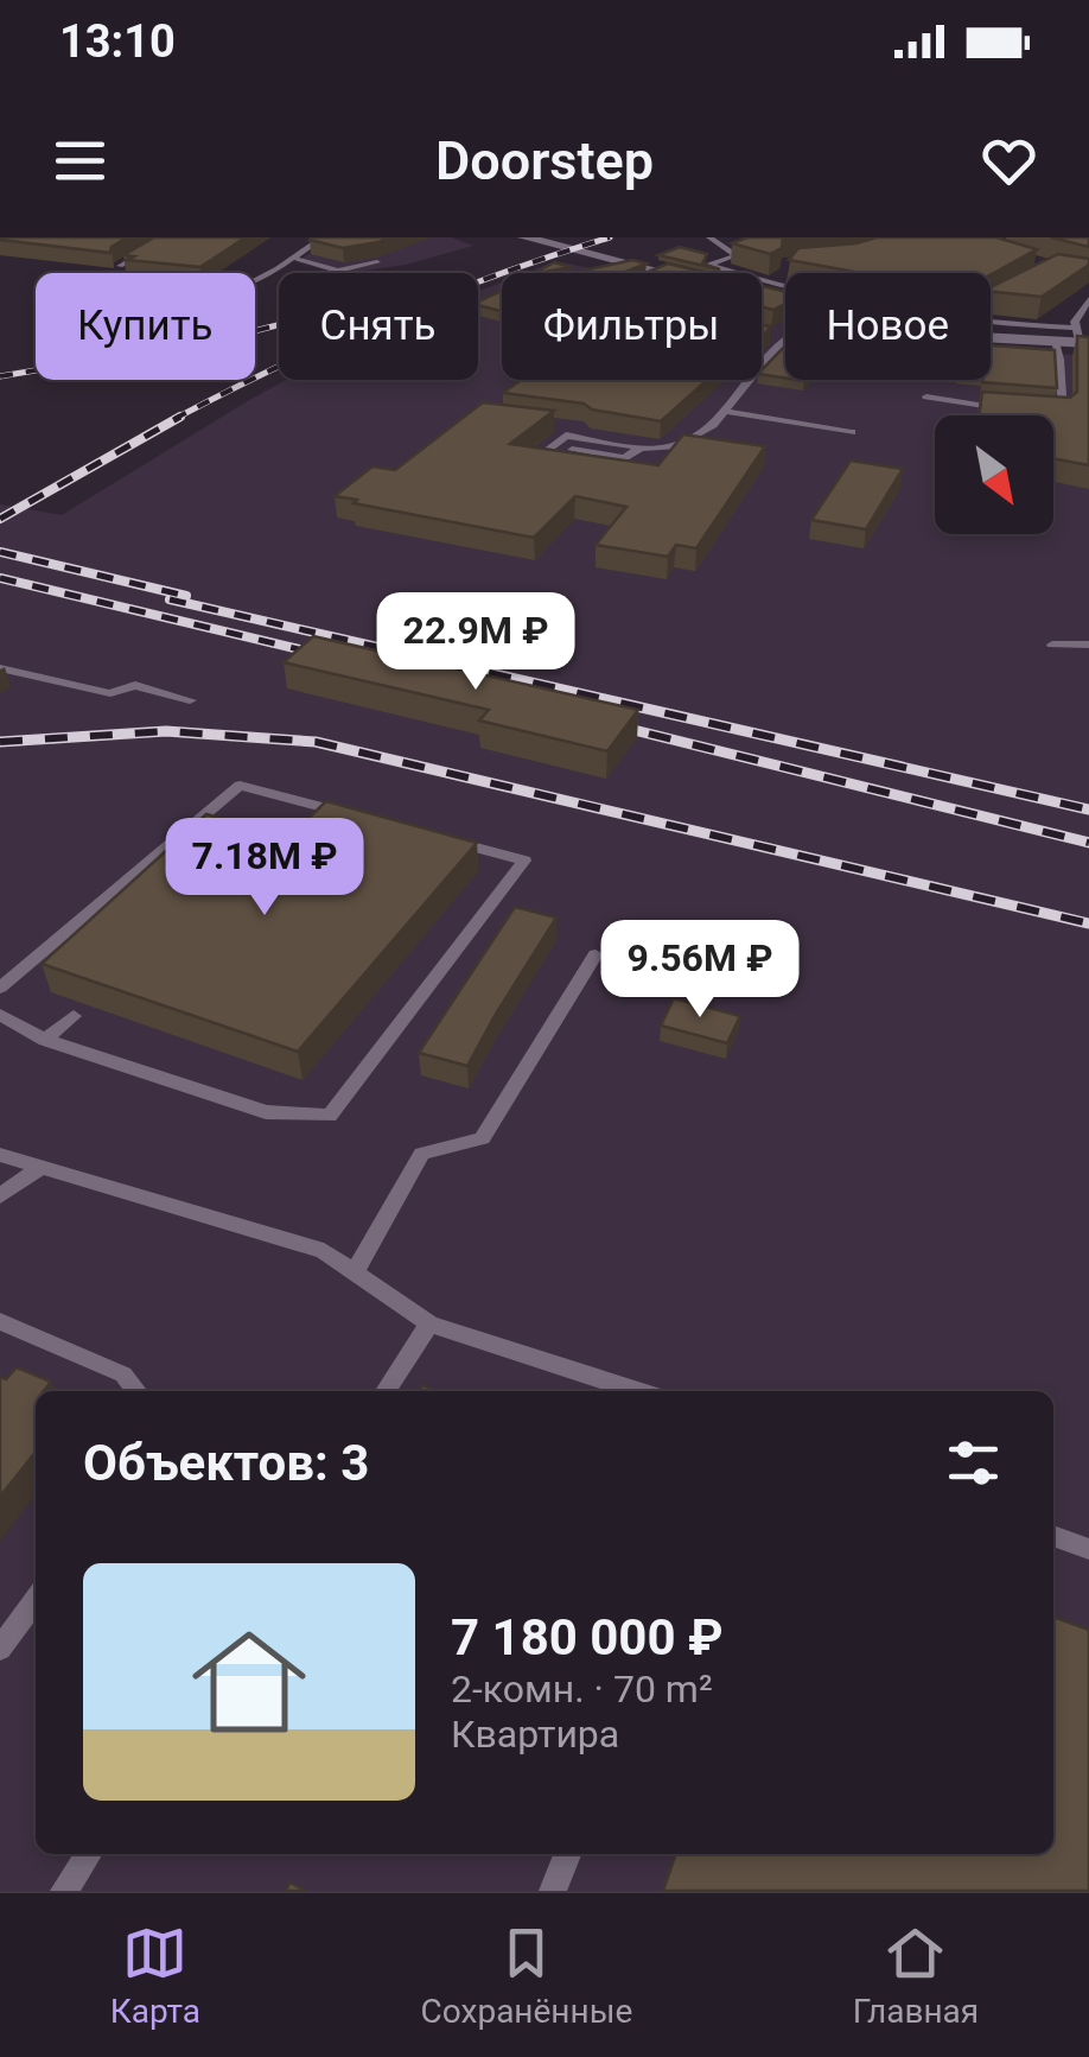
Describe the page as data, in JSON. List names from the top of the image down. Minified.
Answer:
{"north":"bottom right","page":{"status":"13:10","header":"Doorstep","chip":["Купить","Снять","Фильтры","Новое"],"price":["22.9M ₽","7.18M ₽","9.56M ₽"],"heading":"Объектов: 3","list":[{"name":"7 180 000 ₽","note":"2-комн. · 70 m² · Квартира"}],"tabs":["Карта","Сохранённые","Главная"]}}
